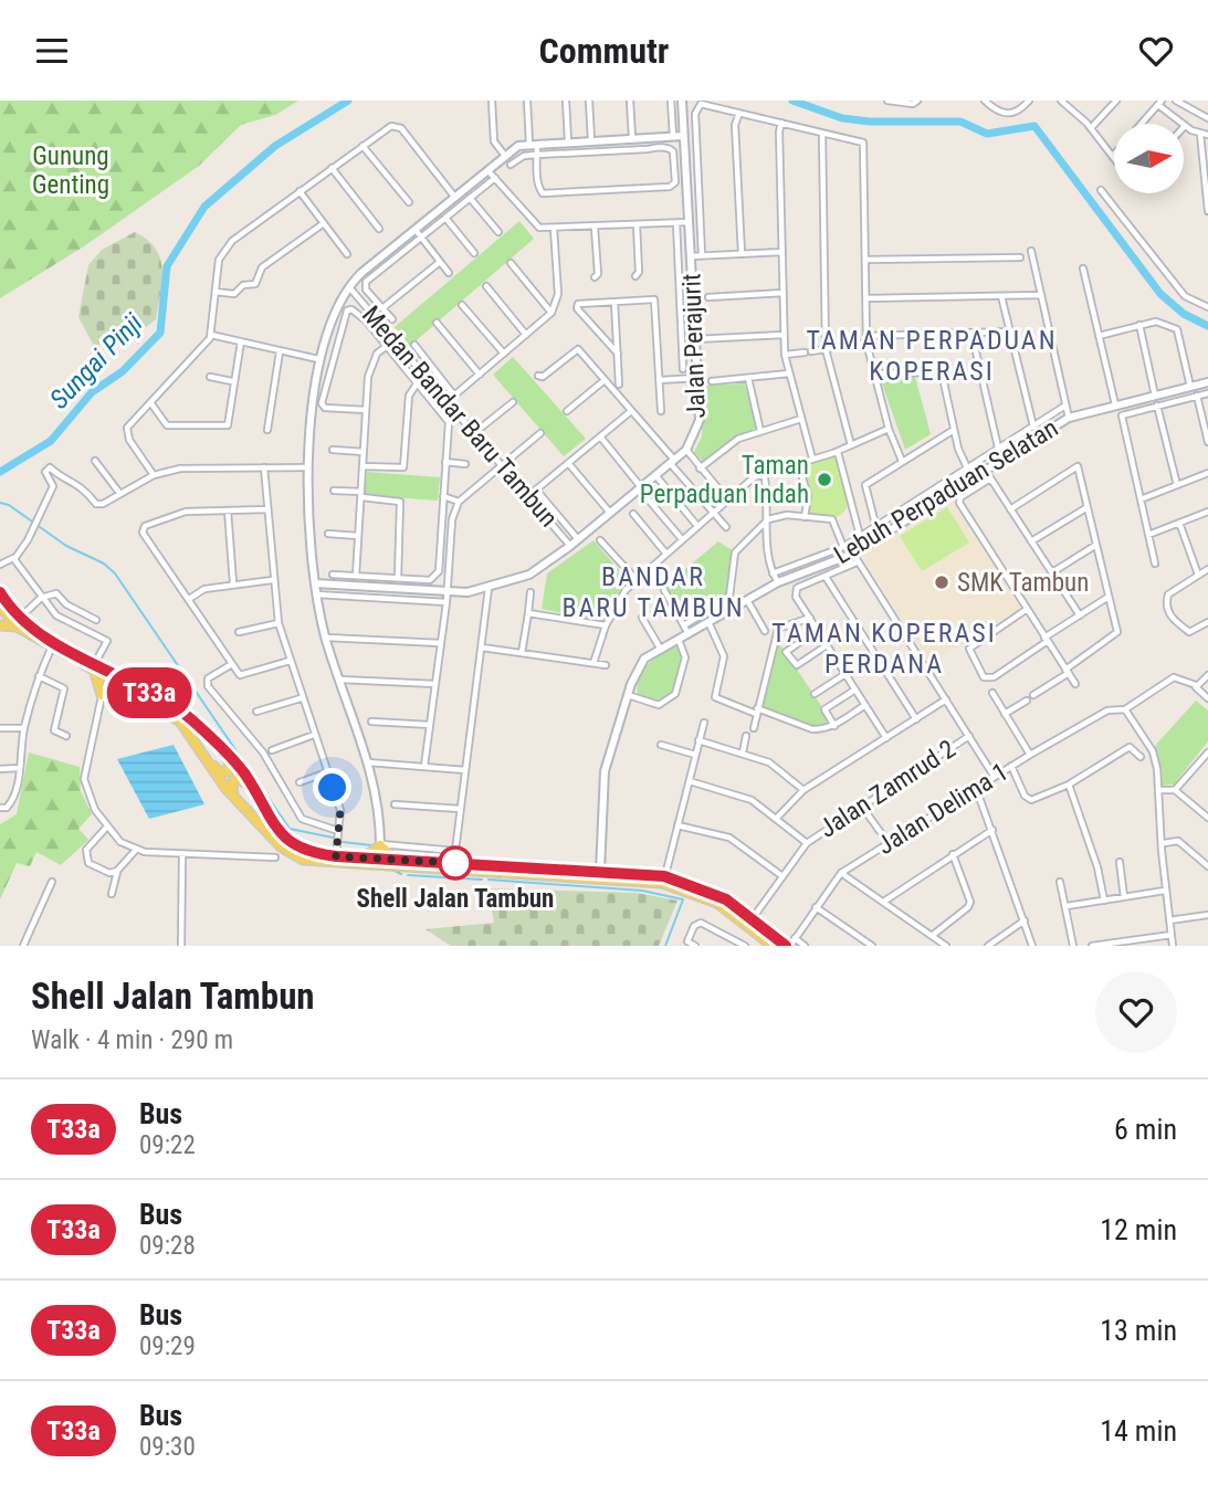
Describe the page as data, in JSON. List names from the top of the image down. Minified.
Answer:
{"streets":{"street":["Jalan Perajurit","Medan Bandar Baru Tambun","Lebuh Perpaduan Selatan","Jalan Zamrud 2","Jalan Delima 1"]},"crossings":[["Jalan Perajurit","Medan Bandar Baru Tambun"]],"districts":["TAMAN PERPADUAN KOPERASI","BANDAR BARU TAMBUN","TAMAN KOPERASI PERDANA"],"water":["Sungai Pinji"],"parks":["Gunung Genting"],"places":["Taman Perpaduan Indah","SMK Tambun","Shell Jalan Tambun"],"lines":["bus line T33a"],"north":"right","page":{"header":"Commutr","on_map":"T33a","heading":["Shell Jalan Tambun","Walk · 4 min · 290 m"],"list":[{"mark":"T33a","name":"Bus","note":"09:22","value":"6 min"},{"mark":"T33a","name":"Bus","note":"09:28","value":"12 min"},{"mark":"T33a","name":"Bus","note":"09:29","value":"13 min"},{"mark":"T33a","name":"Bus","note":"09:30","value":"14 min"}]}}
